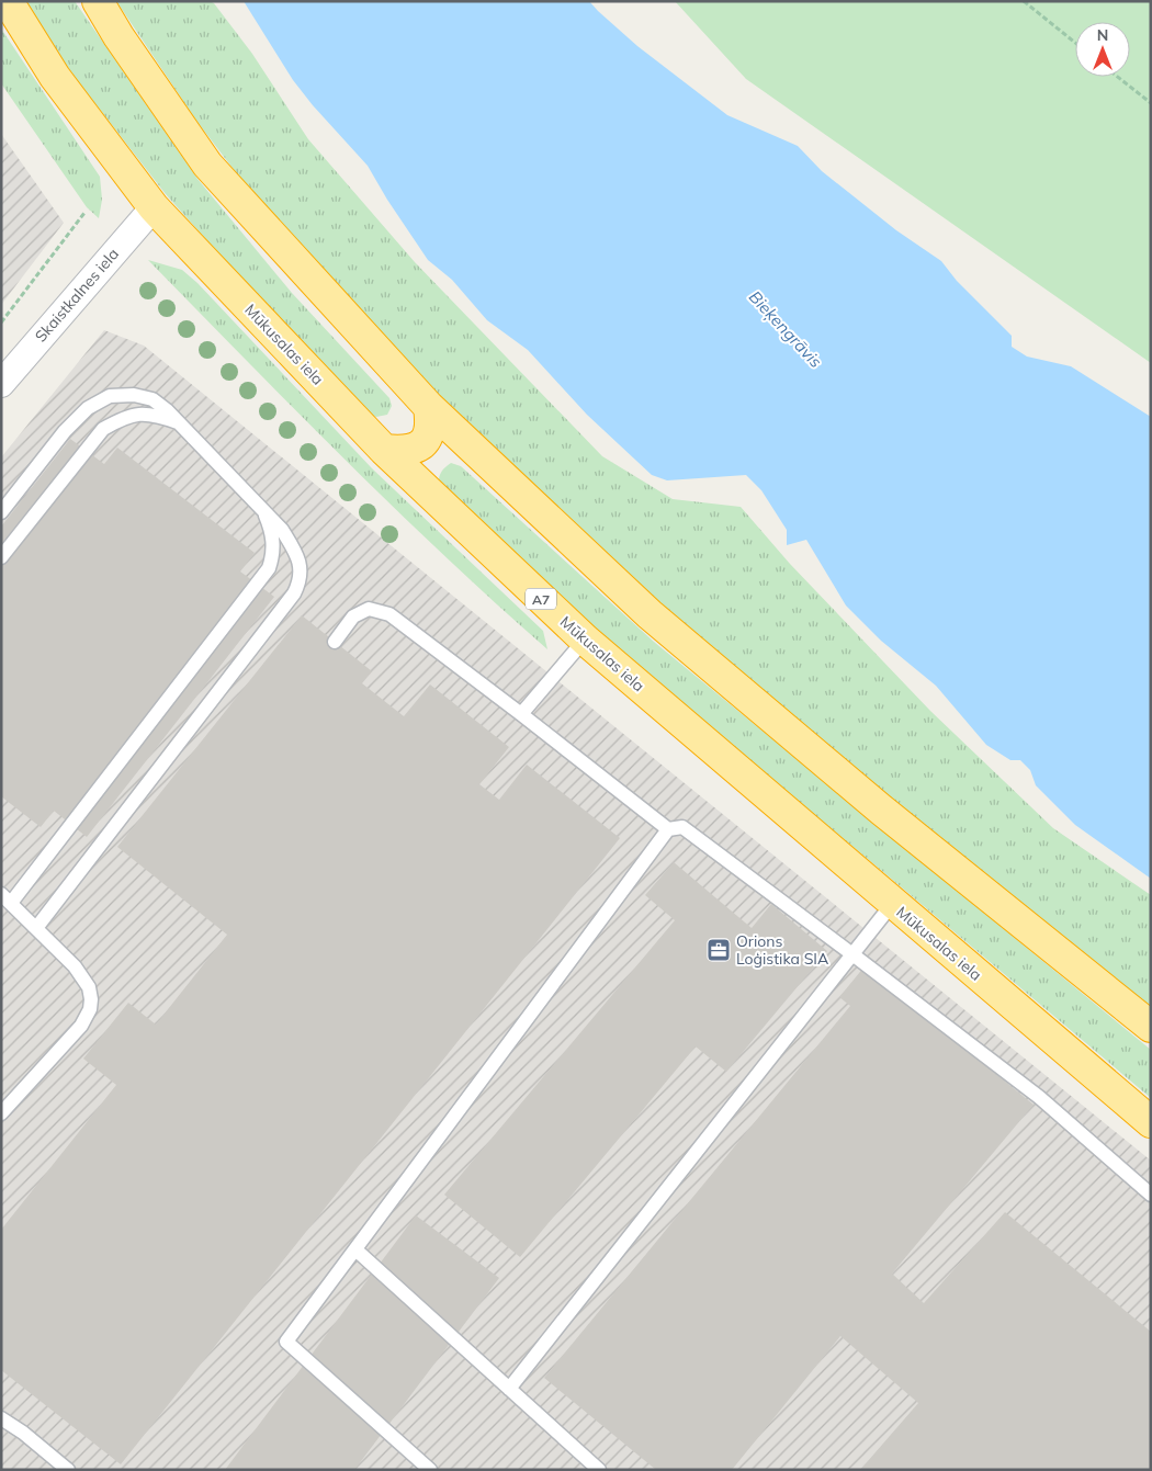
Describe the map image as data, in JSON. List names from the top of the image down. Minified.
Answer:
{"streets":{"highway":["Mūkusalas iela","A7"],"street":["Skaistkalnes iela"]},"crossings":[["Skaistkalnes iela","Mūkusalas iela"]],"water":["Bieķengrāvis"],"places":{"office":["Orions Loģistika SIA"]},"north":"top"}
